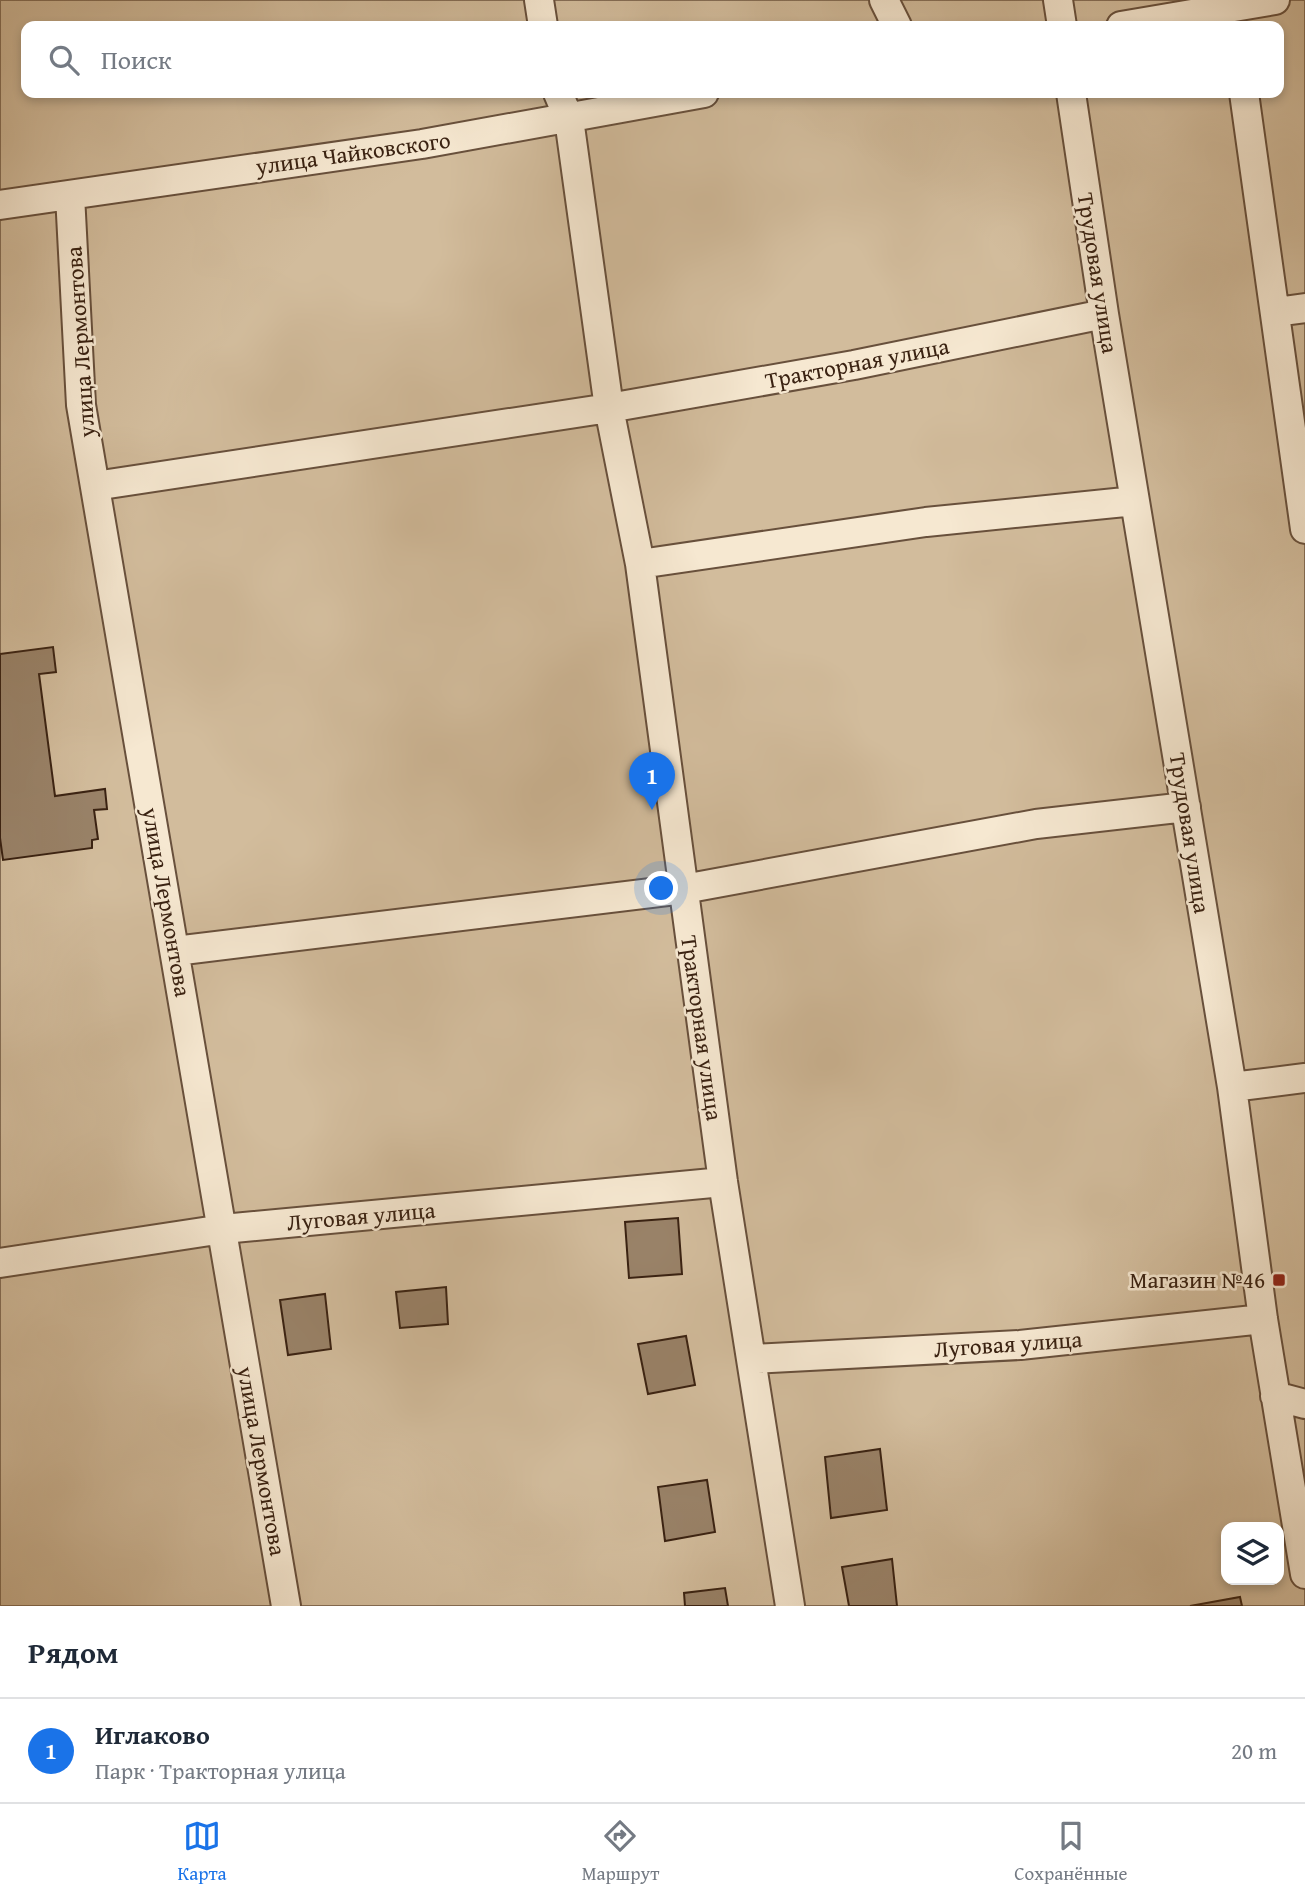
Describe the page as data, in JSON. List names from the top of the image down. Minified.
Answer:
{"streets":{"street":["улица Чайковского","Трудовая улица","улица Лермонтова","Тракторная улица","Луговая улица"]},"crossings":[["улица Чайковского","улица Лермонтова"],["улица Чайковского","Тракторная улица"],["Трудовая улица","Тракторная улица"],["Трудовая улица","Луговая улица"],["улица Лермонтова","Луговая улица"],["Тракторная улица","Луговая улица"]],"places":{"transit":["Магазин №46"]},"page":{"search":"Поиск","pins":"1","heading":"Рядом","list":[{"mark":"1","name":"Иглаково","note":"Парк · Тракторная улица","value":"20 m"}],"nav":["Карта","Маршрут","Сохранённые"]}}
